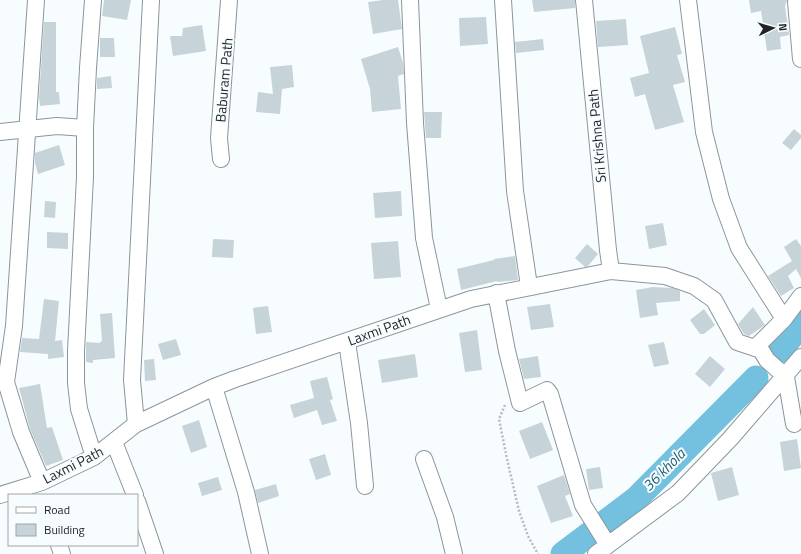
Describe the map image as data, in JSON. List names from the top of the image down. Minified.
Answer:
{"streets":{"street":["Baburam Path","Sri Krishna Path","Laxmi Path"]},"crossings":[["Sri Krishna Path","Laxmi Path"]],"water":["36 khola"],"legend":["Road","Building"],"north":"right"}
